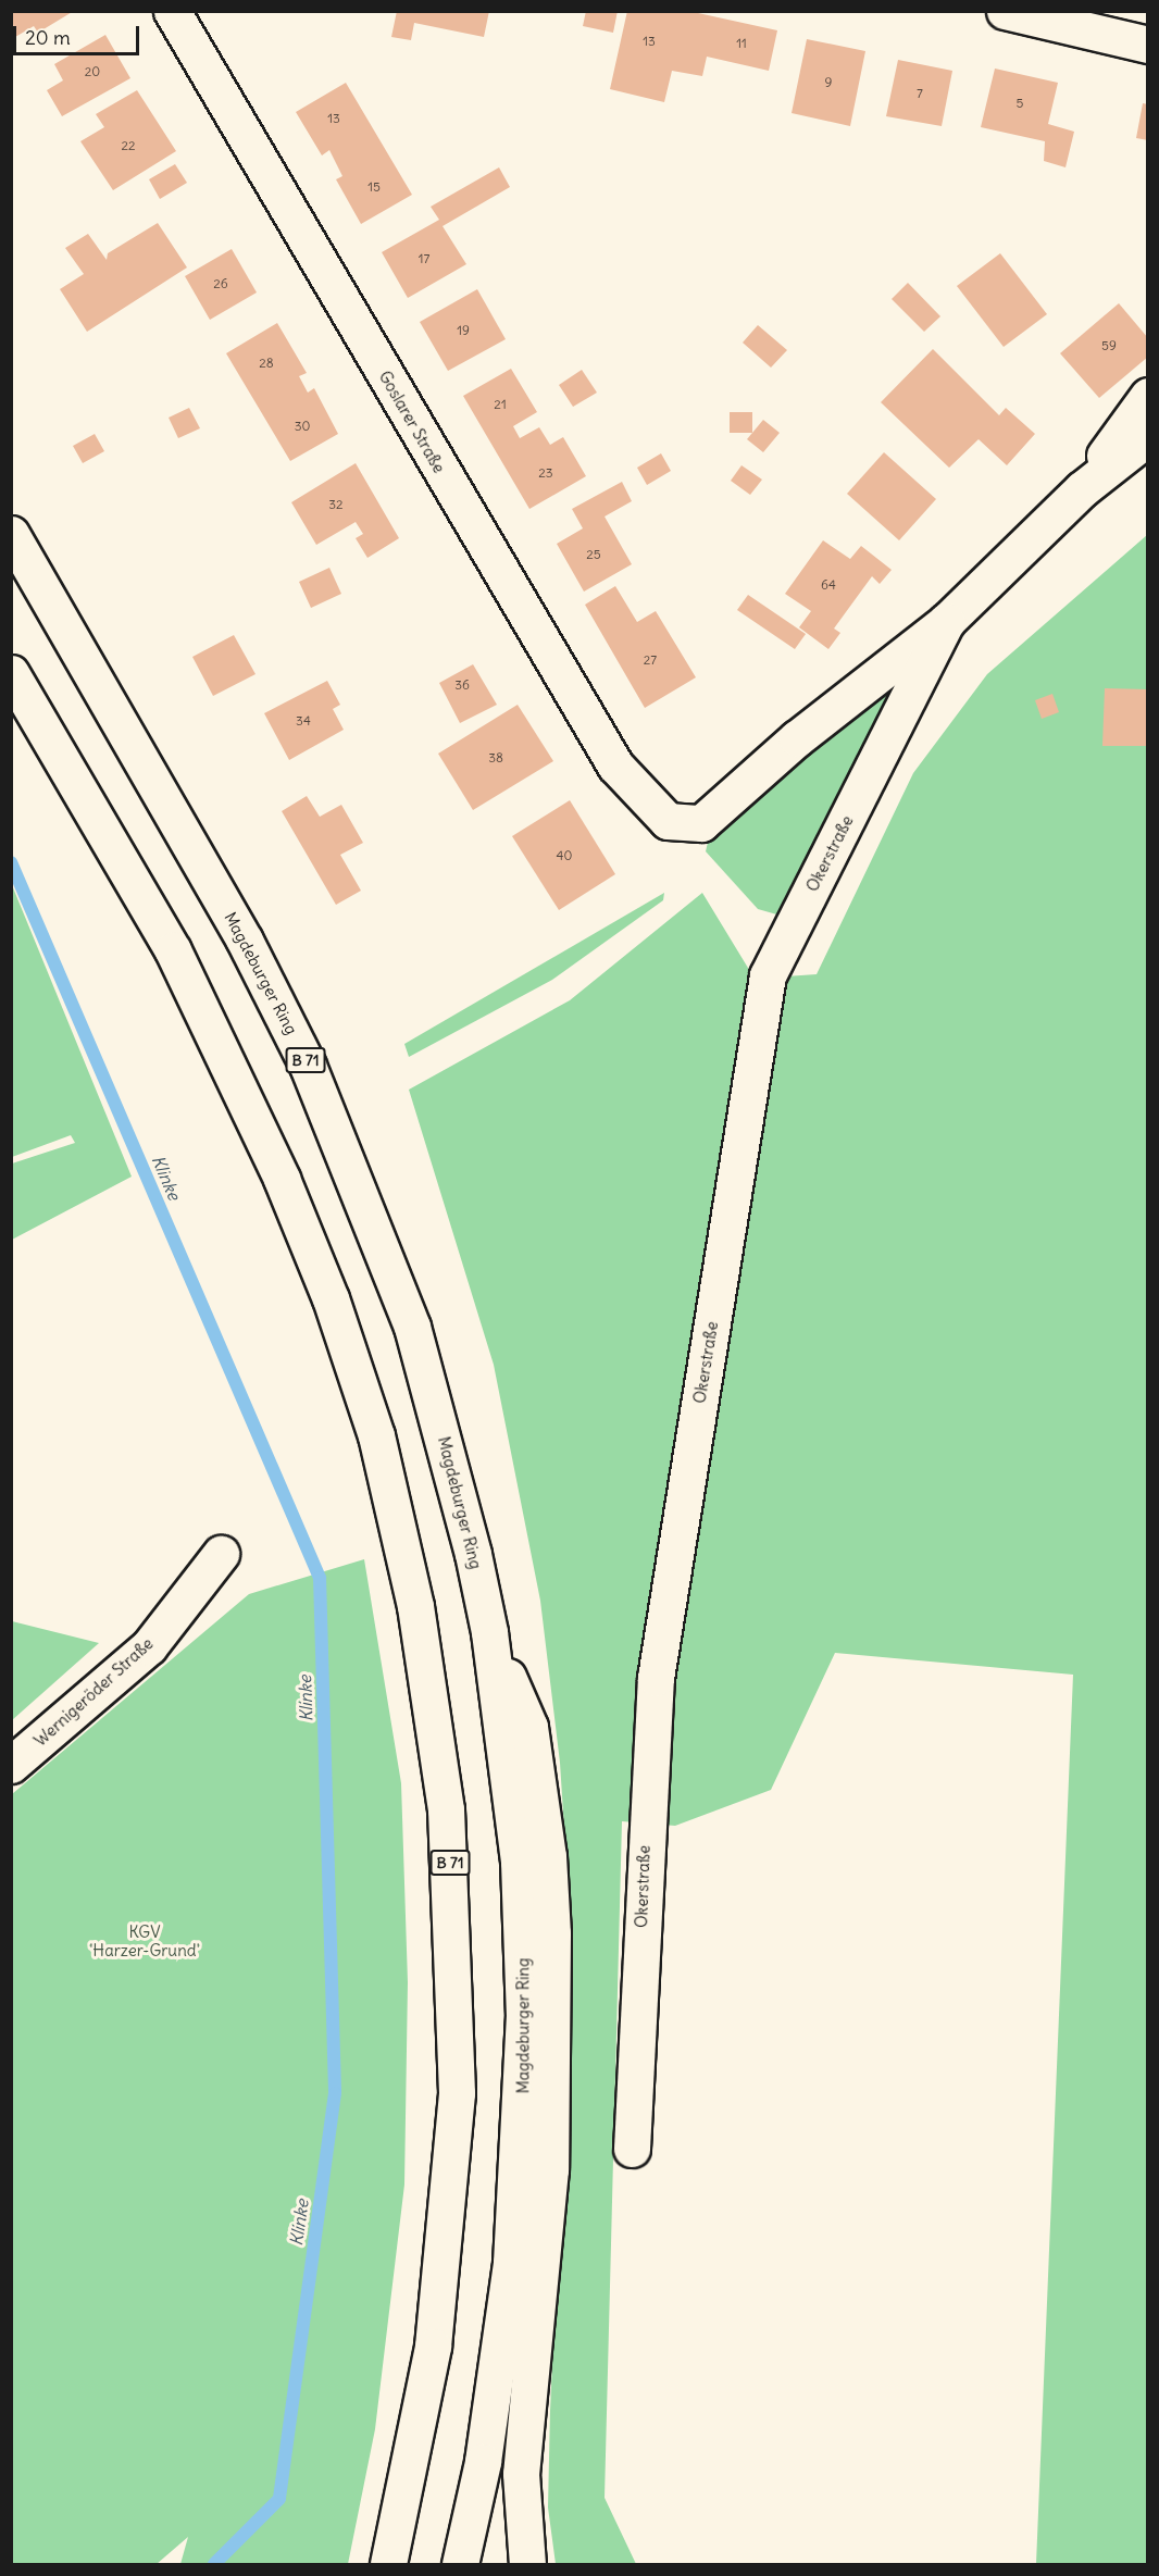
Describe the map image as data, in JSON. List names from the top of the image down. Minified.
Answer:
{"streets":{"main road":["Goslarer Straße","Okerstraße","Magdeburger Ring","B 71","Wernigeröder Straße"]},"crossings":[["Goslarer Straße","Okerstraße"]],"water":["Klinke"],"parks":["KGV 'Harzer-Grund'"],"house_numbers":["13","11","20","9","7","5","13","22","15","17","26","19","59","28","21","30","23","32","25","64","27","36","34","38","40"],"scale_bar":"20 m"}
